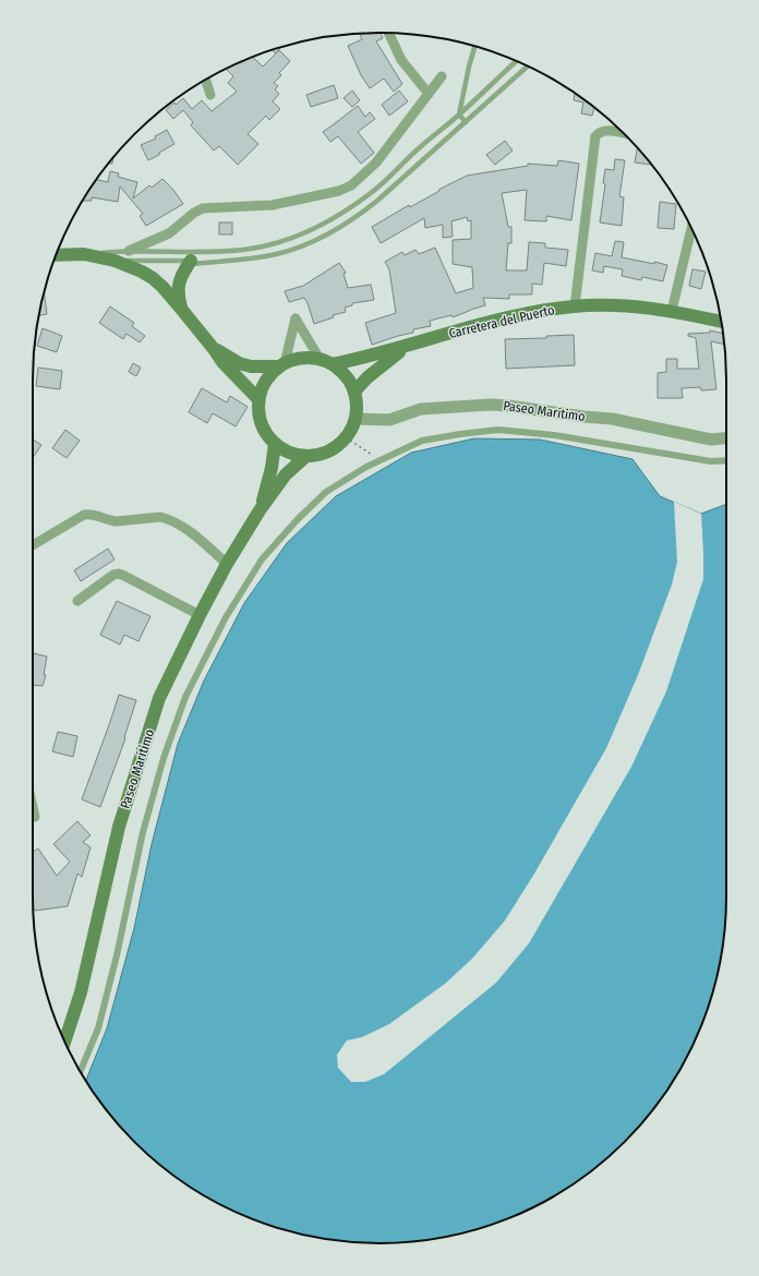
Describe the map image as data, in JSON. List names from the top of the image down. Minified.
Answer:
{"streets":{"main road":["Carretera del Puerto","Paseo Marítimo"]},"crossings":[["Carretera del Puerto","Paseo Marítimo"]]}
